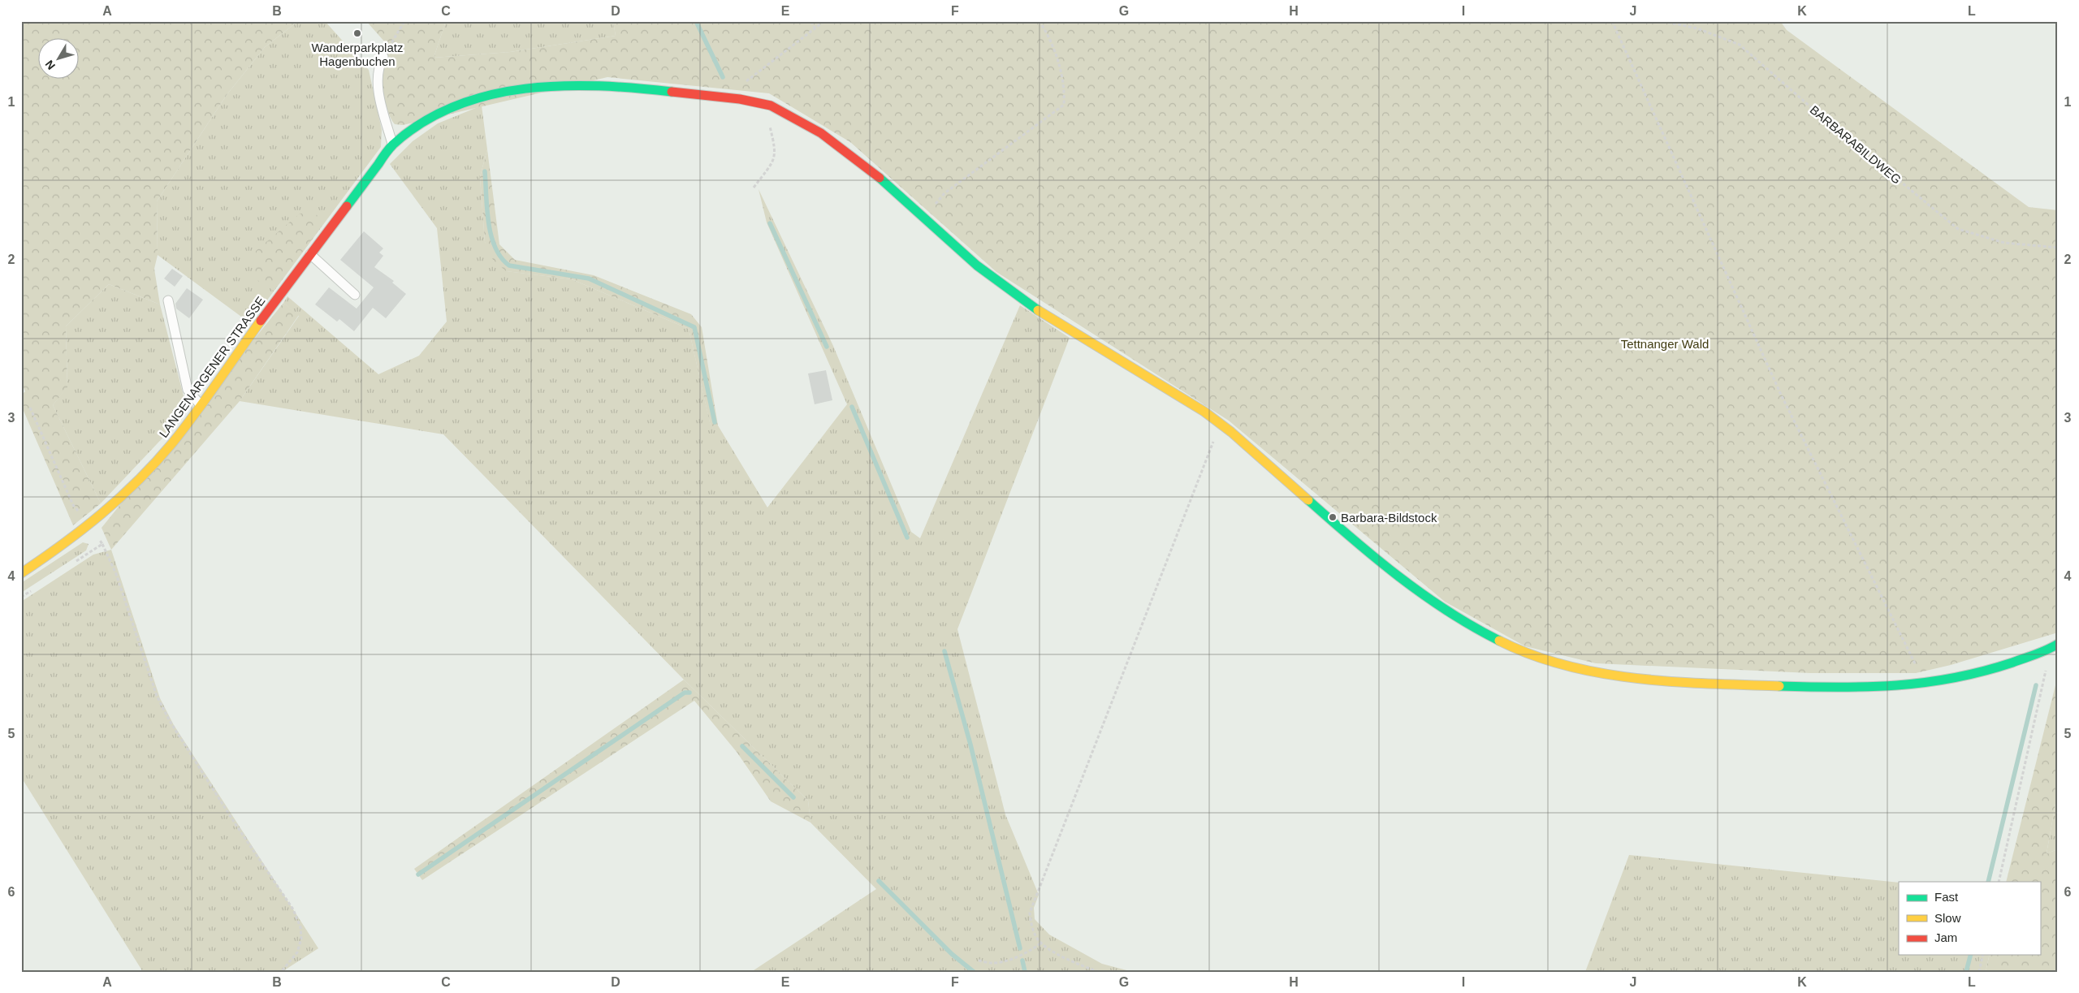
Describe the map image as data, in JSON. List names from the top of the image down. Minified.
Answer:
{"streets":{"street":["LANGENARGENER STRASSE"],"path":["BARBARABILDWEG"]},"parks":["Tettnanger Wald"],"places":["Wanderparkplatz Hagenbuchen","Barbara-Bildstock"],"legend":["Fast","Slow","Jam"],"north":"bottom left","grid":{"columns":["A","B","C","D","E","F","G","H","I","J","K","L"],"rows":["1","2","3","4","5","6"]}}
